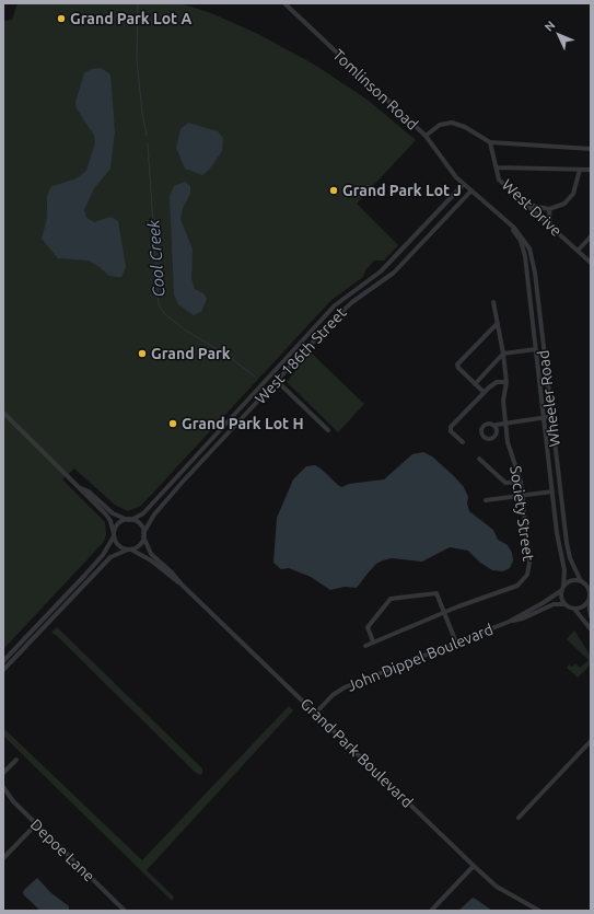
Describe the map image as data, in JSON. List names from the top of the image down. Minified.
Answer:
{"streets":{"street":["Tomlinson Road","West Drive","West 186th Street","Wheeler Road","Society Street","John Dippel Boulevard","Grand Park Boulevard","Depoe Lane"]},"crossings":[["Tomlinson Road","West 186th Street"],["Tomlinson Road","Wheeler Road"],["West 186th Street","Wheeler Road"],["West 186th Street","Grand Park Boulevard"],["Wheeler Road","John Dippel Boulevard"],["John Dippel Boulevard","Grand Park Boulevard"]],"water":["Cool Creek"],"places":["Grand Park Lot A","Grand Park Lot J","Grand Park","Grand Park Lot H"],"north":"top left"}
